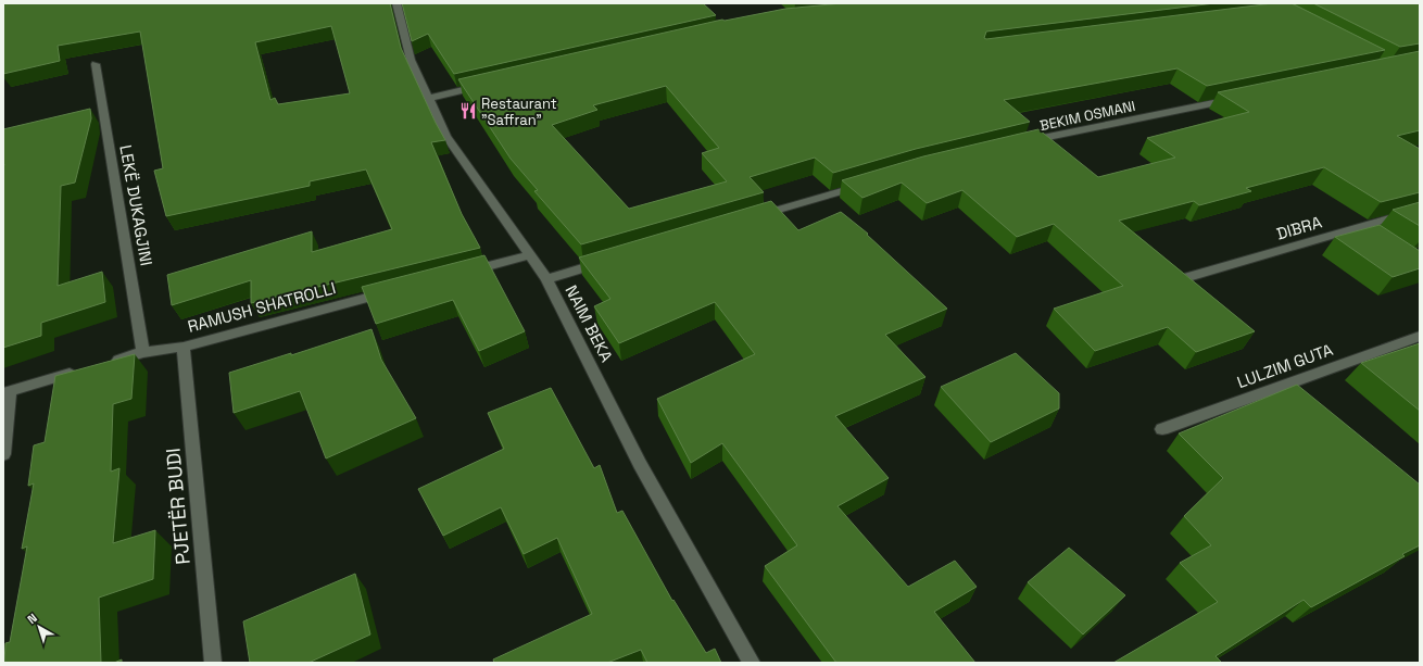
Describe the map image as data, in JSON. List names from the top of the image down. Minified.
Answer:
{"streets":{"street":["BEKIM OSMANI","LEKË DUKAGJINI","DIBRA","RAMUSH SHATROLLI","NAIM BEKA","LULZIM GUTA","PJETËR BUDI"]},"crossings":[["LEKË DUKAGJINI","RAMUSH SHATROLLI"],["RAMUSH SHATROLLI","PJETËR BUDI"]],"places":{"restaurant":["Restaurant \"Saffran\""]},"north":"top left"}
